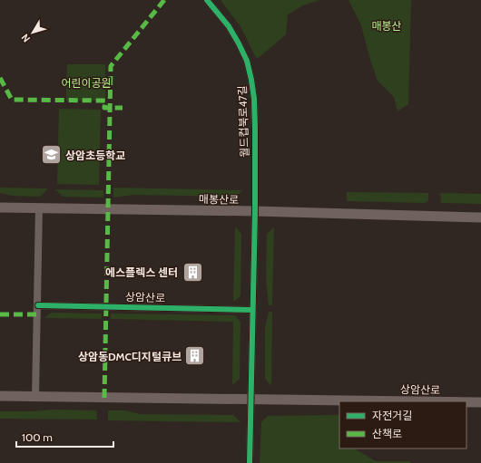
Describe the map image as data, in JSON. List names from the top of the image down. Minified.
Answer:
{"streets":{"main road":["매봉산로","상암산로"],"street":["월드컵북로47길"]},"crossings":[["월드컵북로47길","매봉산로"]],"parks":["매봉산","어린이공원"],"places":{"school or university":["상암초등학교"],"building":["에스플렉스 센터","상암동DMC디지털큐브"]},"legend":["자전거길","산책로"],"scale_bar":"100 m","north":"bottom left"}
